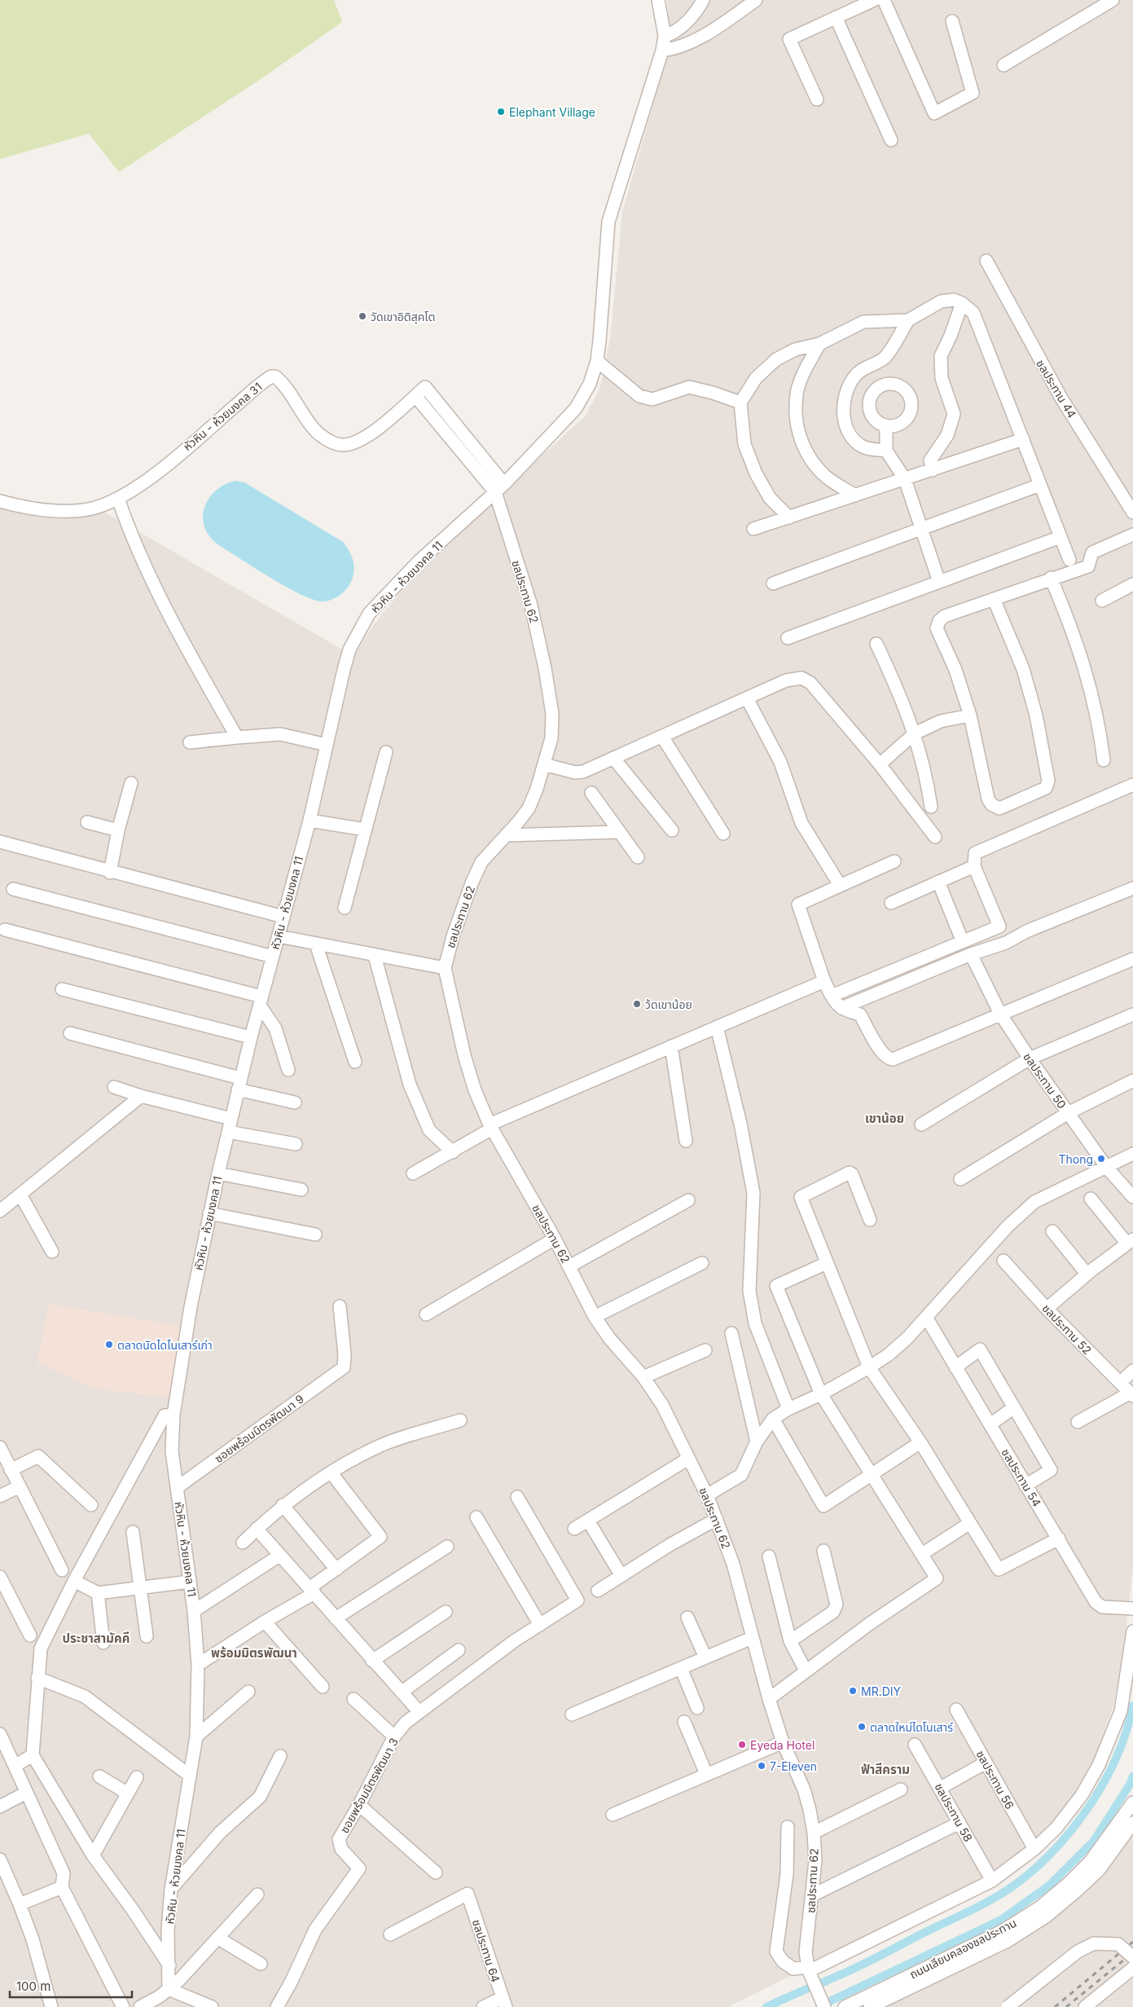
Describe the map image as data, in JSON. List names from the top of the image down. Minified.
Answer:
{"streets":{"street":["ชลประทาน 44","หัวหิน - ห้วยมงคล 31","หัวหิน - ห้วยมงคล 11","ชลประทาน 62","ชลประทาน 50","ชลประทาน 52","ซอยพร้อมมิตรพัฒนา 9","ชลประทาน 54","ชลประทาน 56","ซอยพร้อมมิตรพัฒนา 3","ชลประทาน 58","ถนนเลียบคลองชลประทาน","ชลประทาน 64"]},"crossings":[["หัวหิน - ห้วยมงคล 31","หัวหิน - ห้วยมงคล 11"],["หัวหิน - ห้วยมงคล 31","ชลประทาน 62"],["หัวหิน - ห้วยมงคล 11","ชลประทาน 62"],["หัวหิน - ห้วยมงคล 11","ซอยพร้อมมิตรพัฒนา 9"]],"districts":["เขาน้อย","ประชาสามัคคี","พร้อมมิตรพัฒนา","ฟ้าสีคราม"],"places":["Elephant Village","วัดเขาอิติสุคโต","ว้ดเขาน้อย","Thong","ตลาดนัดไดโนเสาร์เก่า","MR.DIY","ตลาดใหม่ไดโนเสาร์","Eyeda Hotel","7-Eleven"],"scale_bar":"100 m"}
